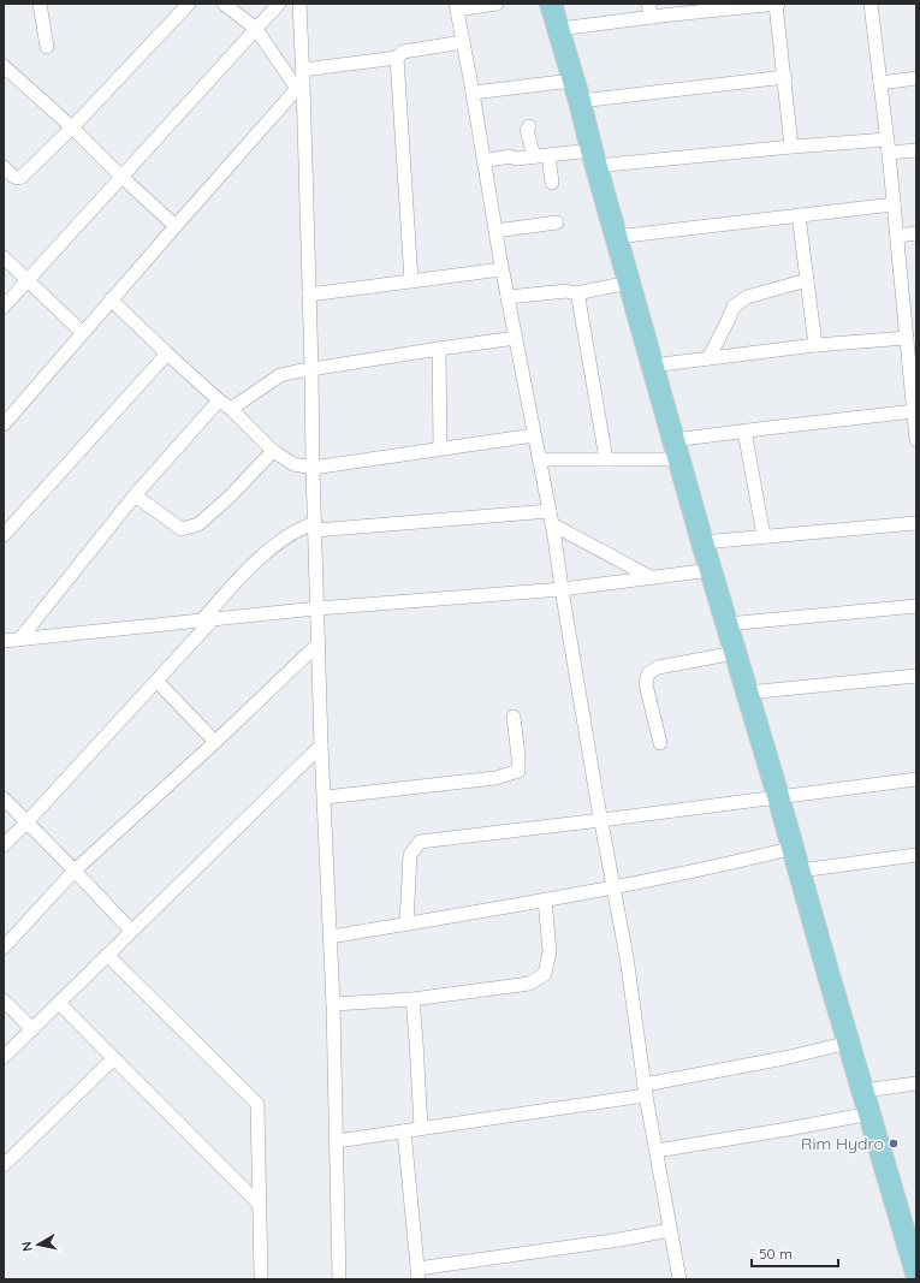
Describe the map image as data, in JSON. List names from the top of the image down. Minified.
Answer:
{"places":["Rim Hydro"],"scale_bar":"50 m","north":"left"}
